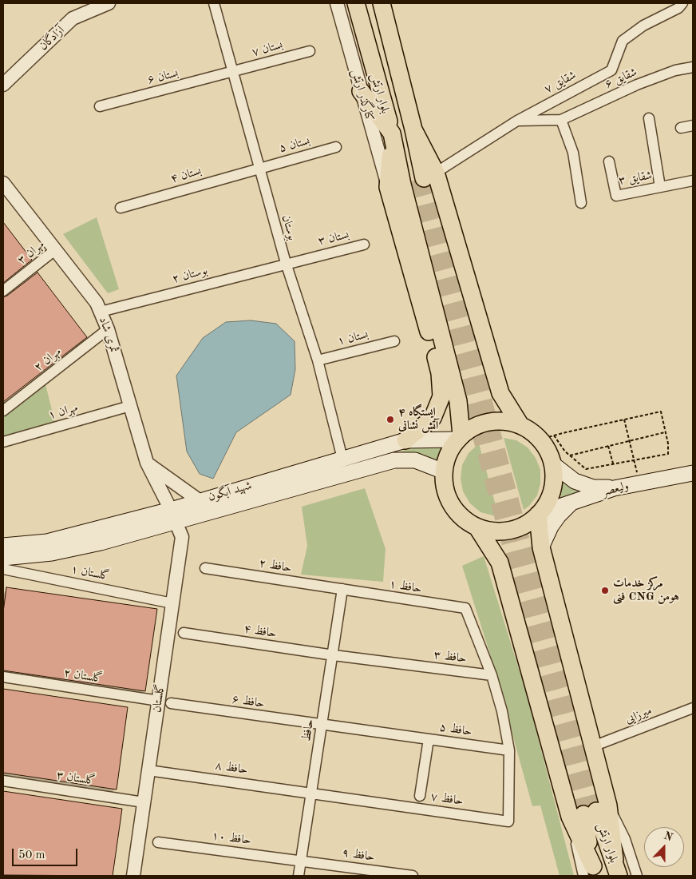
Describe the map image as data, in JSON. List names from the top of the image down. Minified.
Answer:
{"streets":{"highway":["بلوار ارتش"],"main road":["ولیعصر","شهید آبگون"],"street":["آزادگان","بستان ۷","بستان ۶","شقایق ۶","شقایق ۷","کنارگذر ارتش","بستان ۵","بستان ۴","شقایق ۳","بوستان","بستان ۳","مهران ۳","بوستان ۲","ثمری شاد","بستان ۱","مهران ۲","۱ مهران","حافظ ۲","گلستان ۱","حافظ ۱","حافظ ۴","حافظ ۳","گلستان ۲","گلستان","حافظ ۶","میرزایی","حافظ ۵","حافظ","حافظ ۸","گلستان ۳","حافظ ۷","حافظ ۱۰","حافظ ۹"]},"crossings":[["بستان ۷","بستان ۶"],["بستان ۷","بوستان"],["بستان ۶","بوستان"],["شقایق ۷","بلوار ارتش"],["بستان ۵","بستان ۴"],["بستان ۵","بوستان"],["بستان ۴","بوستان"],["بوستان","بستان ۳"],["بوستان","بوستان ۲"],["بوستان","بستان ۱"],["بوستان","شهید آبگون"],["بستان ۳","بوستان ۲"],["مهران ۳","ثمری شاد"],["بوستان ۲","ثمری شاد"],["ثمری شاد","مهران ۲"],["ثمری شاد","۱ مهران"],["ثمری شاد","شهید آبگون"],["ثمری شاد","گلستان"],["ولیعصر","شهید آبگون"],["شهید آبگون","گلستان"],["حافظ ۲","حافظ ۱"],["حافظ ۲","حافظ"],["گلستان ۱","گلستان"],["حافظ ۱","حافظ ۳"],["حافظ ۱","حافظ"],["حافظ ۴","حافظ ۳"],["حافظ ۴","حافظ"],["حافظ ۳","حافظ"],["گلستان ۲","گلستان"],["گلستان ۲","حافظ ۶"],["گلستان","حافظ ۶"],["گلستان","حافظ ۸"],["گلستان","گلستان ۳"],["حافظ ۶","حافظ ۵"],["حافظ ۶","حافظ"],["حافظ ۵","حافظ"],["حافظ ۵","حافظ ۷"],["حافظ","حافظ ۸"],["حافظ","حافظ ۷"],["حافظ","حافظ ۱۰"],["حافظ","حافظ ۹"],["حافظ ۸","حافظ ۷"],["حافظ ۱۰","حافظ ۹"]],"places":["ایستگاه ۴ آتش نشانی","مرکز خدمات فنی CNG هومن"],"scale_bar":"50 m","north":"top"}
